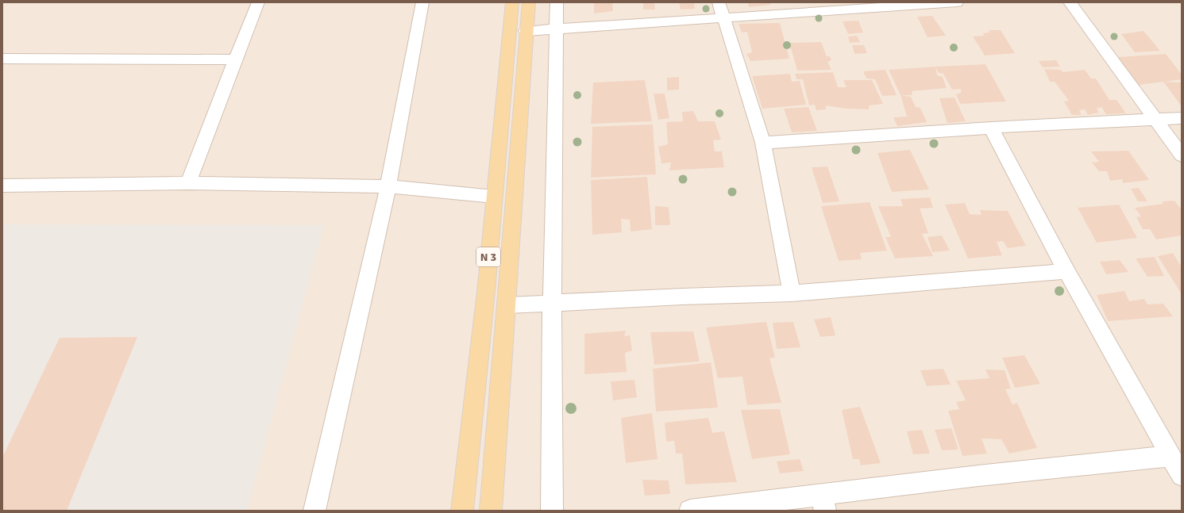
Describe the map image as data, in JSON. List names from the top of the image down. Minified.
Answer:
{"streets":{"main road":["N 3"]}}
